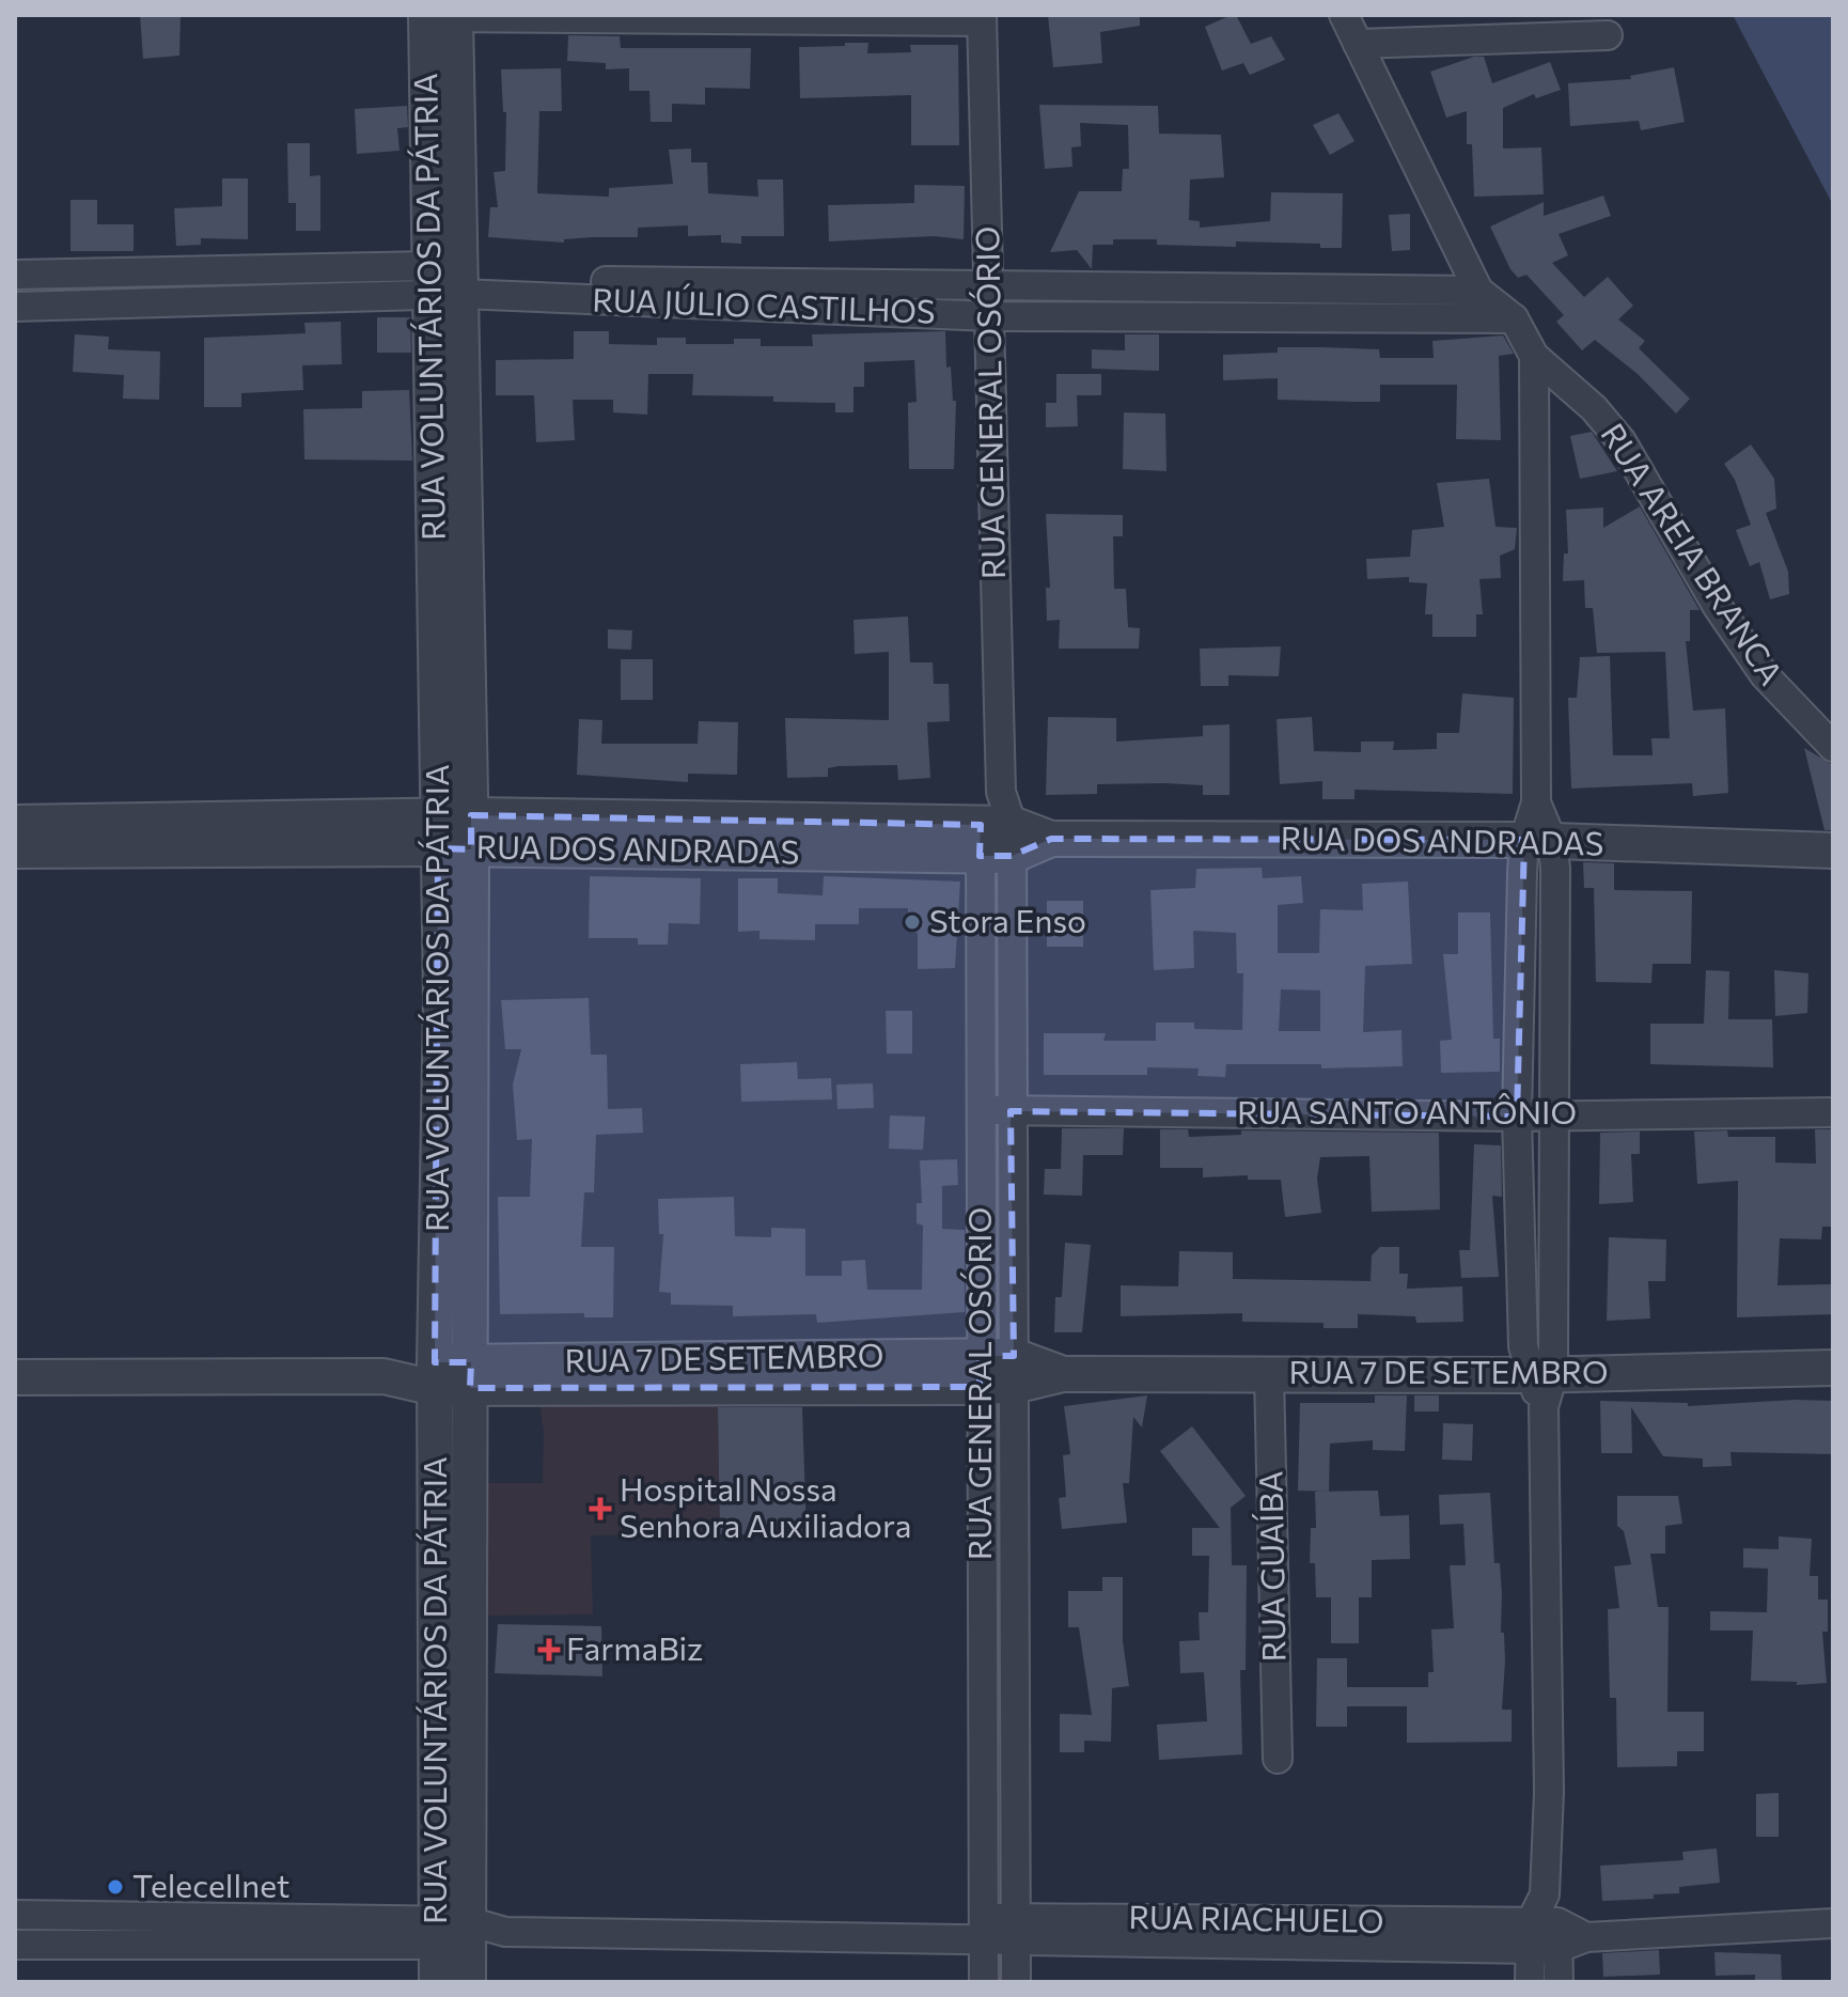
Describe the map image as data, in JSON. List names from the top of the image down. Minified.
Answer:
{"streets":{"street":["RUA VOLUNTÁRIOS DA PÁTRIA","RUA JÚLIO CASTILHOS","RUA GENERAL OSÓRIO","RUA AREIA BRANCA","RUA DOS ANDRADAS","RUA SANTO ANTÔNIO","RUA 7 DE SETEMBRO","RUA GUAÍBA","RUA RIACHUELO"]},"crossings":[["RUA VOLUNTÁRIOS DA PÁTRIA","RUA JÚLIO CASTILHOS"],["RUA VOLUNTÁRIOS DA PÁTRIA","RUA DOS ANDRADAS"],["RUA VOLUNTÁRIOS DA PÁTRIA","RUA 7 DE SETEMBRO"],["RUA VOLUNTÁRIOS DA PÁTRIA","RUA RIACHUELO"],["RUA JÚLIO CASTILHOS","RUA GENERAL OSÓRIO"],["RUA JÚLIO CASTILHOS","RUA AREIA BRANCA"],["RUA GENERAL OSÓRIO","RUA DOS ANDRADAS"],["RUA GENERAL OSÓRIO","RUA SANTO ANTÔNIO"],["RUA GENERAL OSÓRIO","RUA 7 DE SETEMBRO"],["RUA GENERAL OSÓRIO","RUA RIACHUELO"],["RUA 7 DE SETEMBRO","RUA GUAÍBA"]],"places":{"other":["Stora Enso","Telecellnet"],"health":["Hospital Nossa Senhora Auxiliadora","FarmaBiz"]}}
